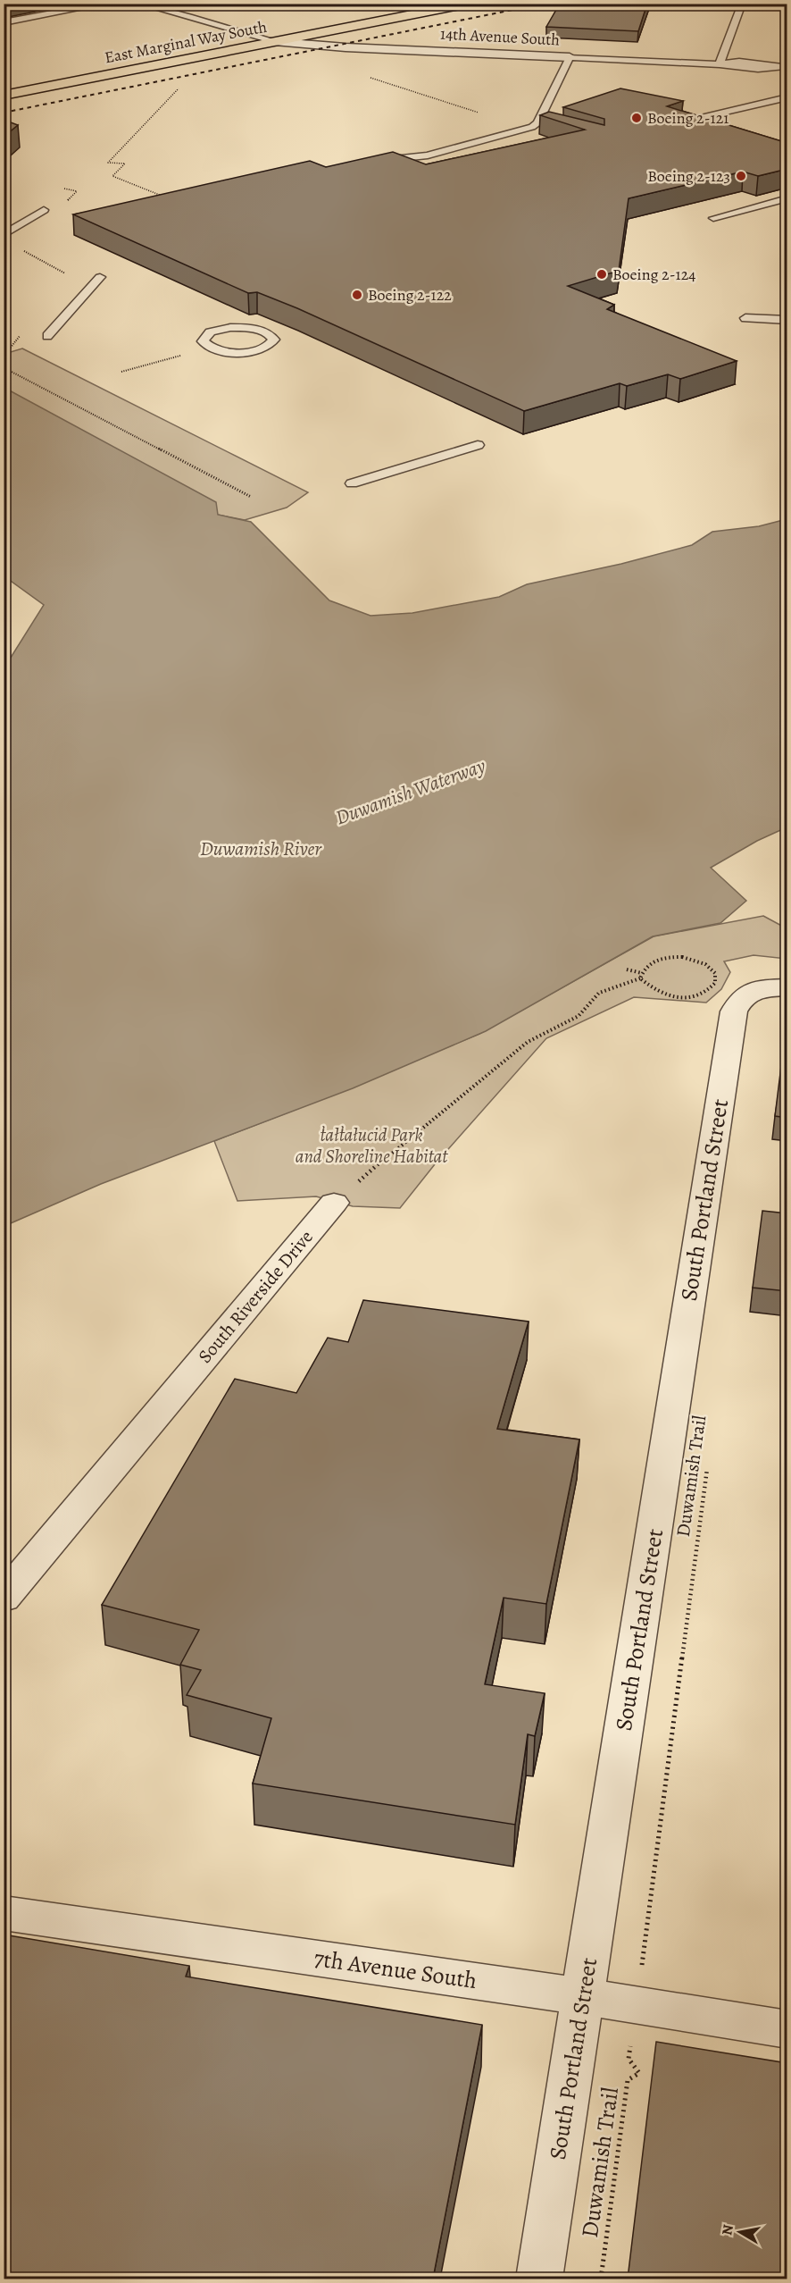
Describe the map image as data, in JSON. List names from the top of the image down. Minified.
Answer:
{"streets":{"main road":["East Marginal Way South"],"street":["14th Avenue South","South Portland Street","South Riverside Drive","7th Avenue South"],"path":["Duwamish Trail"]},"crossings":[["14th Avenue South","East Marginal Way South"],["South Portland Street","7th Avenue South"]],"water":["Duwamish Waterway","Duwamish River"],"parks":["t̓ałt̓ałucid Park and Shoreline Habitat"],"places":["Boeing 2-121","Boeing 2-123","Boeing 2-124","Boeing 2-122"],"north":"left"}
